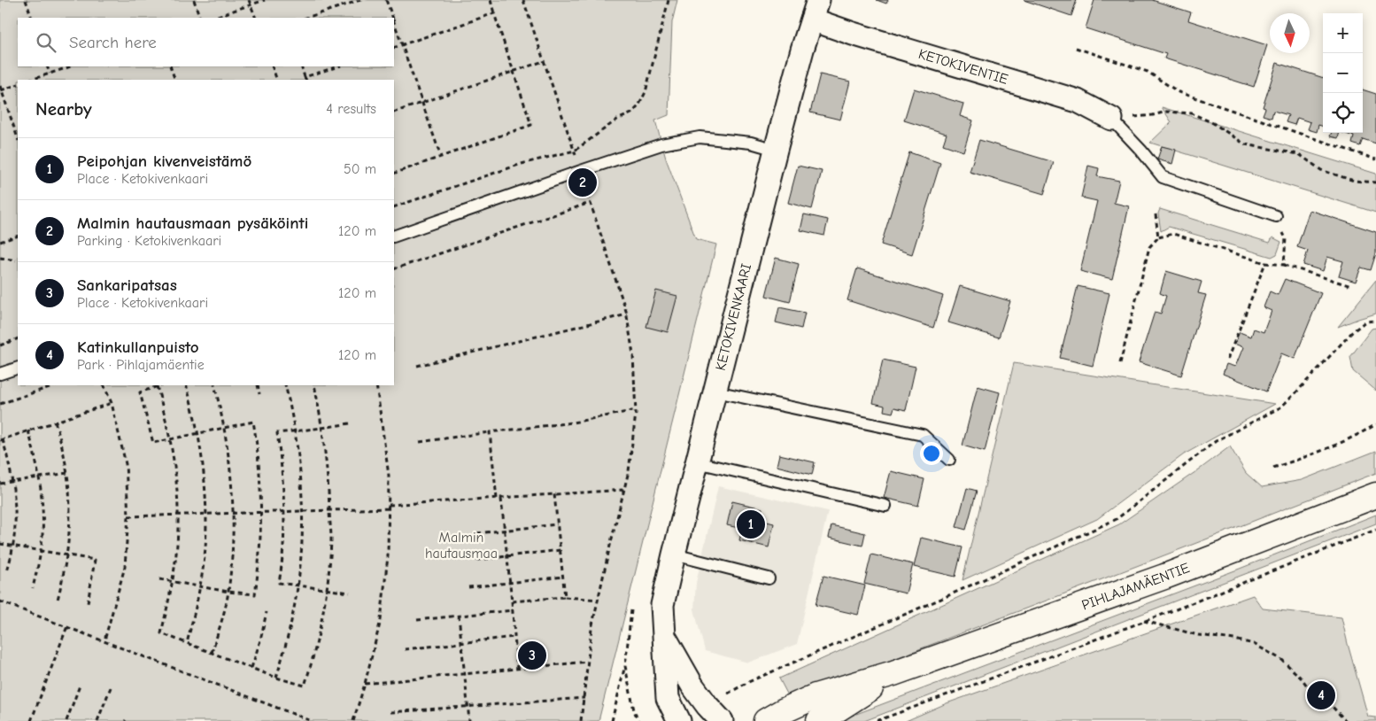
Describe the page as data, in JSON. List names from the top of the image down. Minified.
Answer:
{"streets":{"main road":["PIHLAJAMÄENTIE"],"street":["KETOKIVENTIE","KETOKIVENKAARI"]},"crossings":[["KETOKIVENTIE","KETOKIVENKAARI"]],"parks":["Malmin hautausmaa"],"north":"bottom","page":{"map_buttons":["+","−"],"search":"Search here","heading":["Nearby","4 results"],"list":[{"mark":"1","name":"Peipohjan kivenveistämö","note":"Place · Ketokivenkaari","value":"50 m"},{"mark":"2","name":"Malmin hautausmaan pysäköinti","note":"Parking · Ketokivenkaari","value":"120 m"},{"mark":"3","name":"Sankaripatsas","note":"Place · Ketokivenkaari","value":"120 m"},{"mark":"4","name":"Katinkullanpuisto","note":"Park · Pihlajamäentie","value":"120 m"}],"pins":["2","1","3","4"]}}
